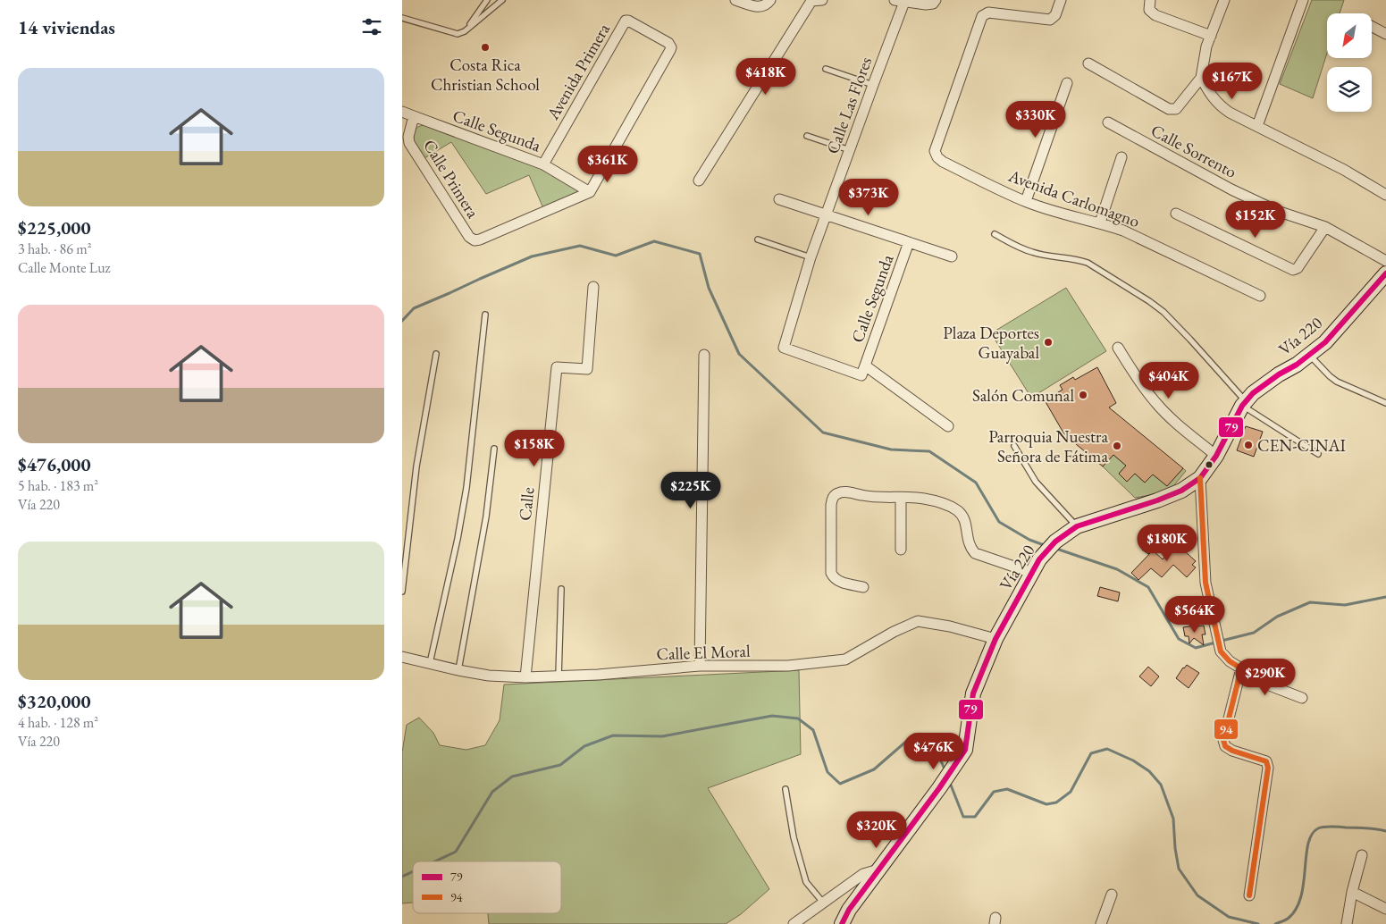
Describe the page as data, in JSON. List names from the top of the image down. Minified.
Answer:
{"streets":{"main road":["Vía 220"],"street":["Avenida Primera","Calle Las Flores","Calle Segunda","Calle Sorrento","Calle Primera","Avenida Carlomagno","Calle","Calle El Moral"]},"crossings":[["Avenida Primera","Calle Segunda"],["Avenida Primera","Calle Primera"],["Calle Las Flores","Calle Segunda"],["Calle Segunda","Calle Primera"],["Vía 220","Calle El Moral"],["Calle","Calle El Moral"]],"places":["Costa Rica Christian School","Plaza Deportes Guayabal","Salón Comunal","CEN-CINAI","Parroquia Nuestra Señora de Fátima"],"lines":["transit line 79","transit line 94"],"legend":["79","94"],"north":"bottom left","page":{"heading":"14 viviendas","list":[{"name":"$225,000","note":"3 hab. · 86 m² · Calle Monte Luz"},{"name":"$476,000","note":"5 hab. · 183 m² · Vía 220"},{"name":"$320,000","note":"4 hab. · 128 m² · Vía 220"}],"price":["$418K","$167K","$330K","$361K","$373K","$152K","$404K","$158K","$225K","$180K","$564K","$290K","$476K","$320K"]}}
